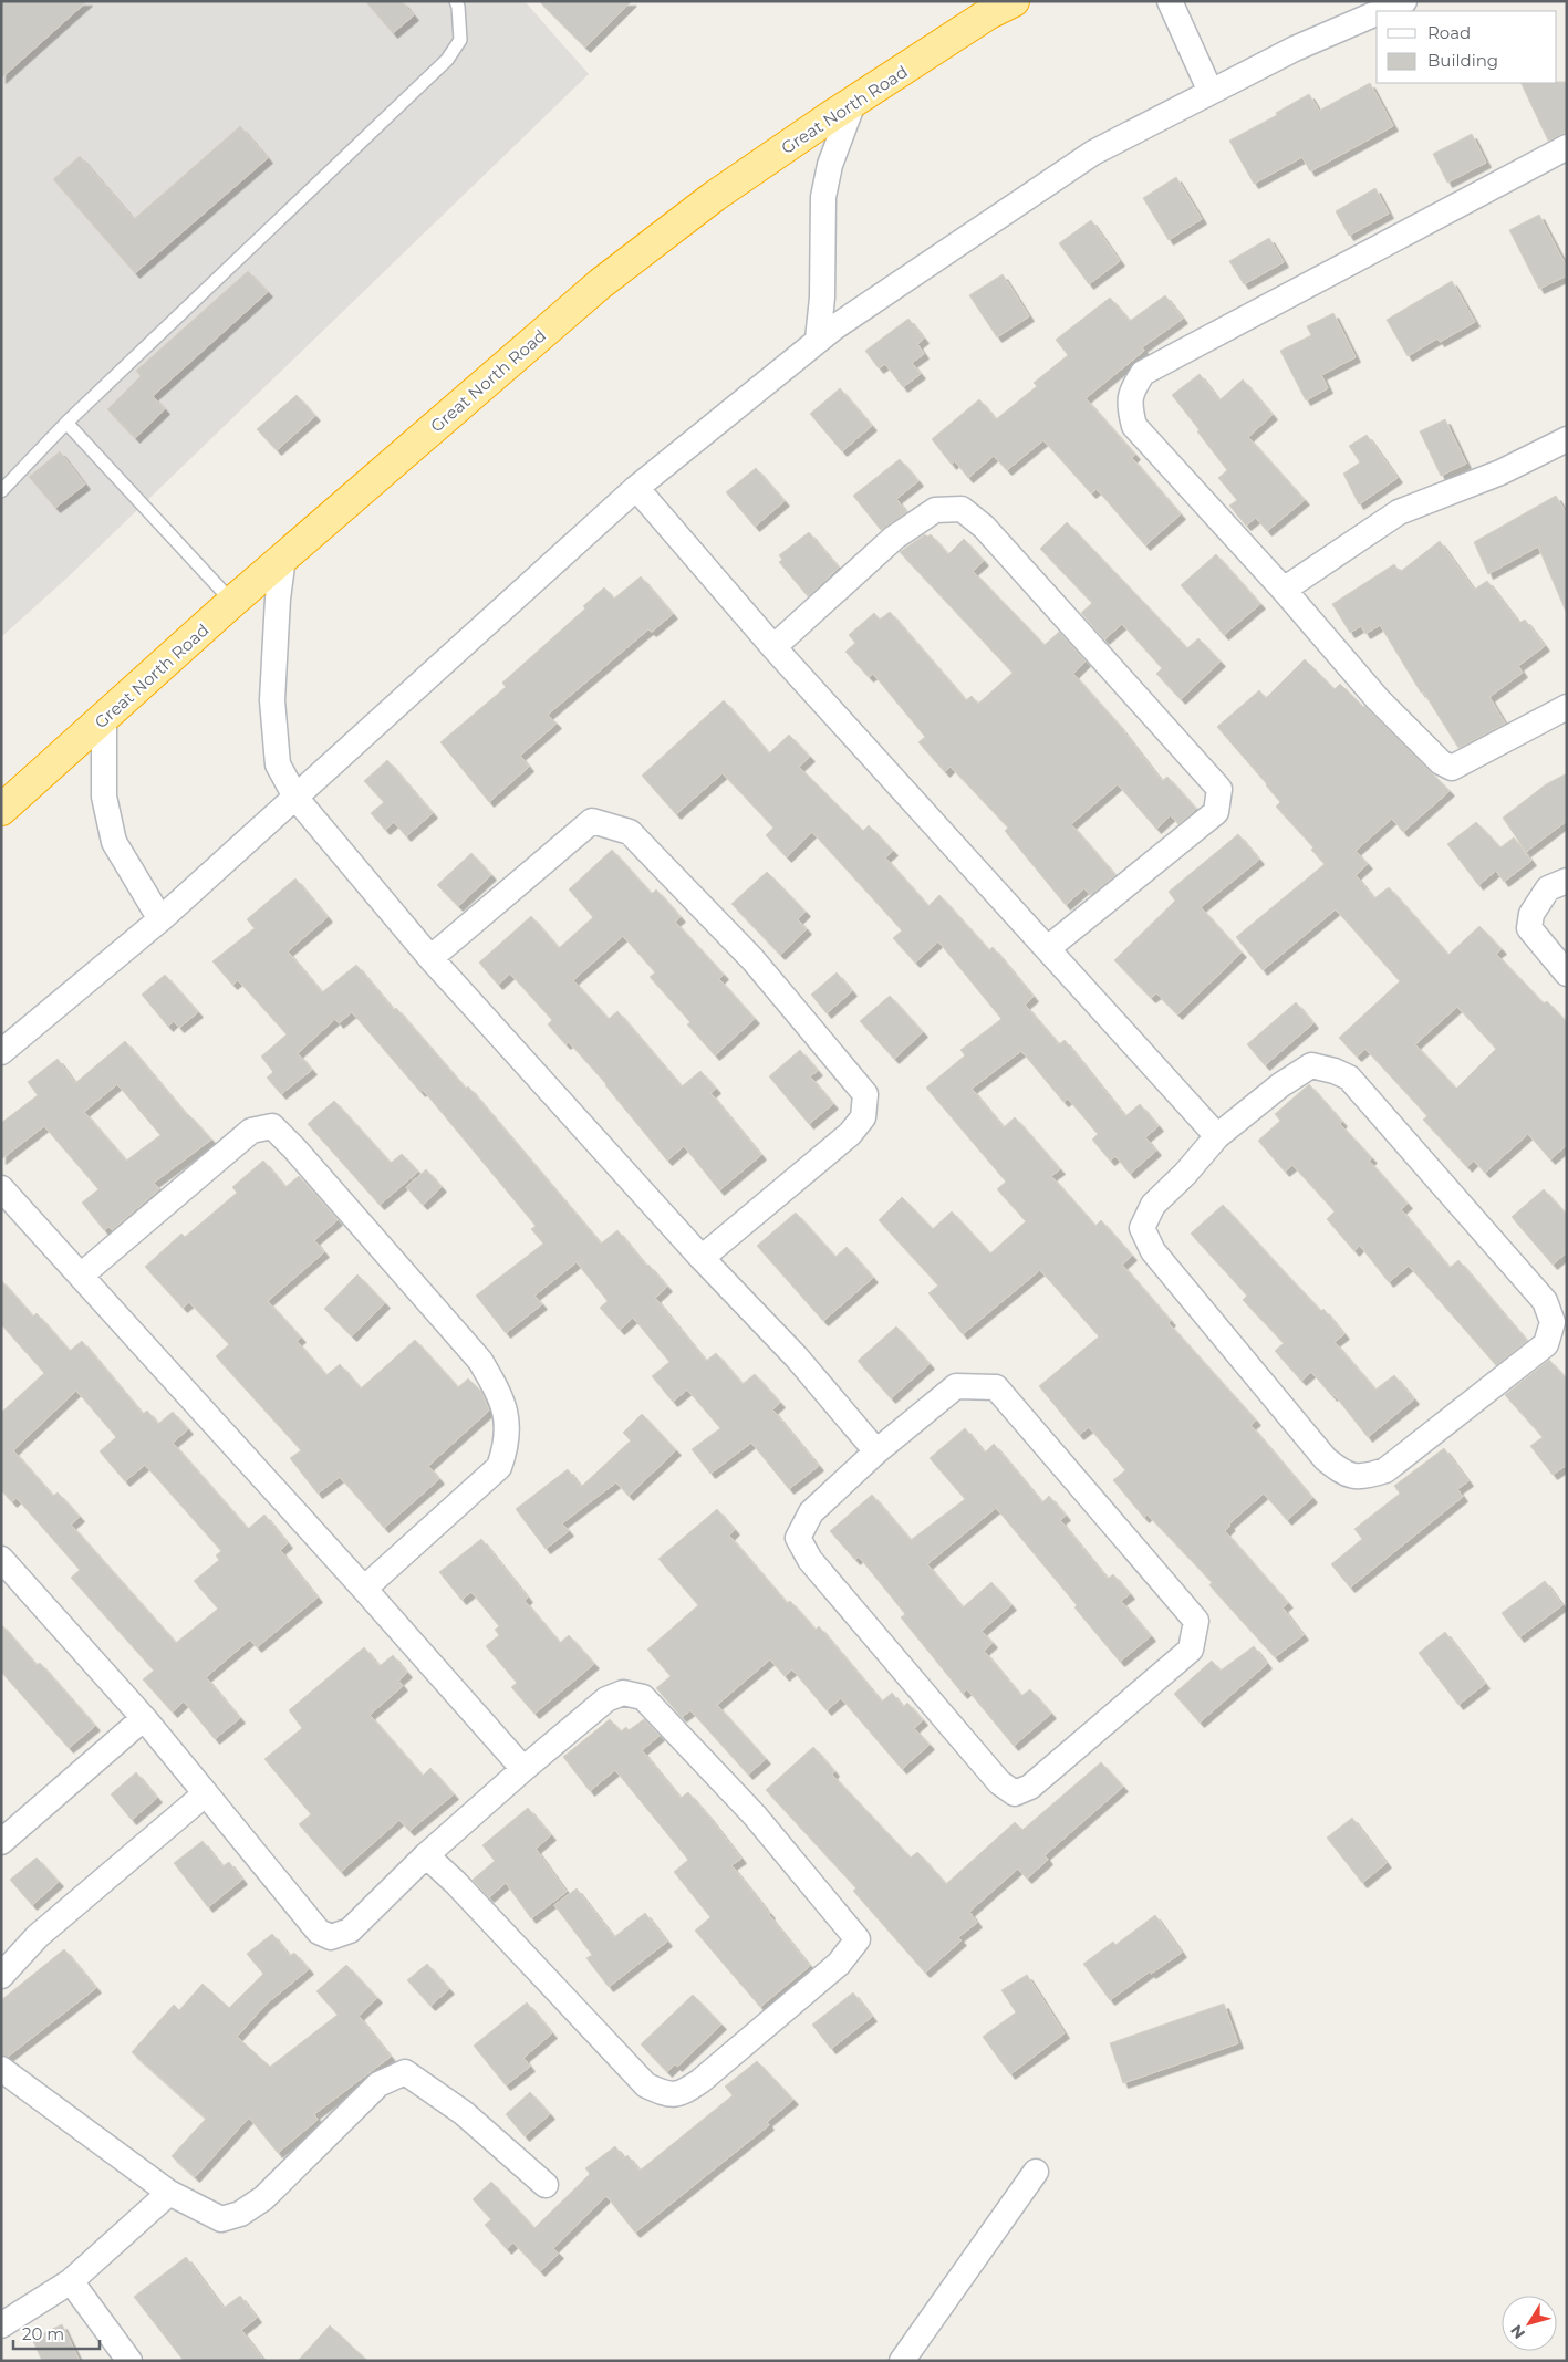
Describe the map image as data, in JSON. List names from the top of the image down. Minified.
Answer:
{"streets":{"highway":["Great North Road"]},"legend":["Road","Building"],"scale_bar":"20 m","north":"bottom left"}
